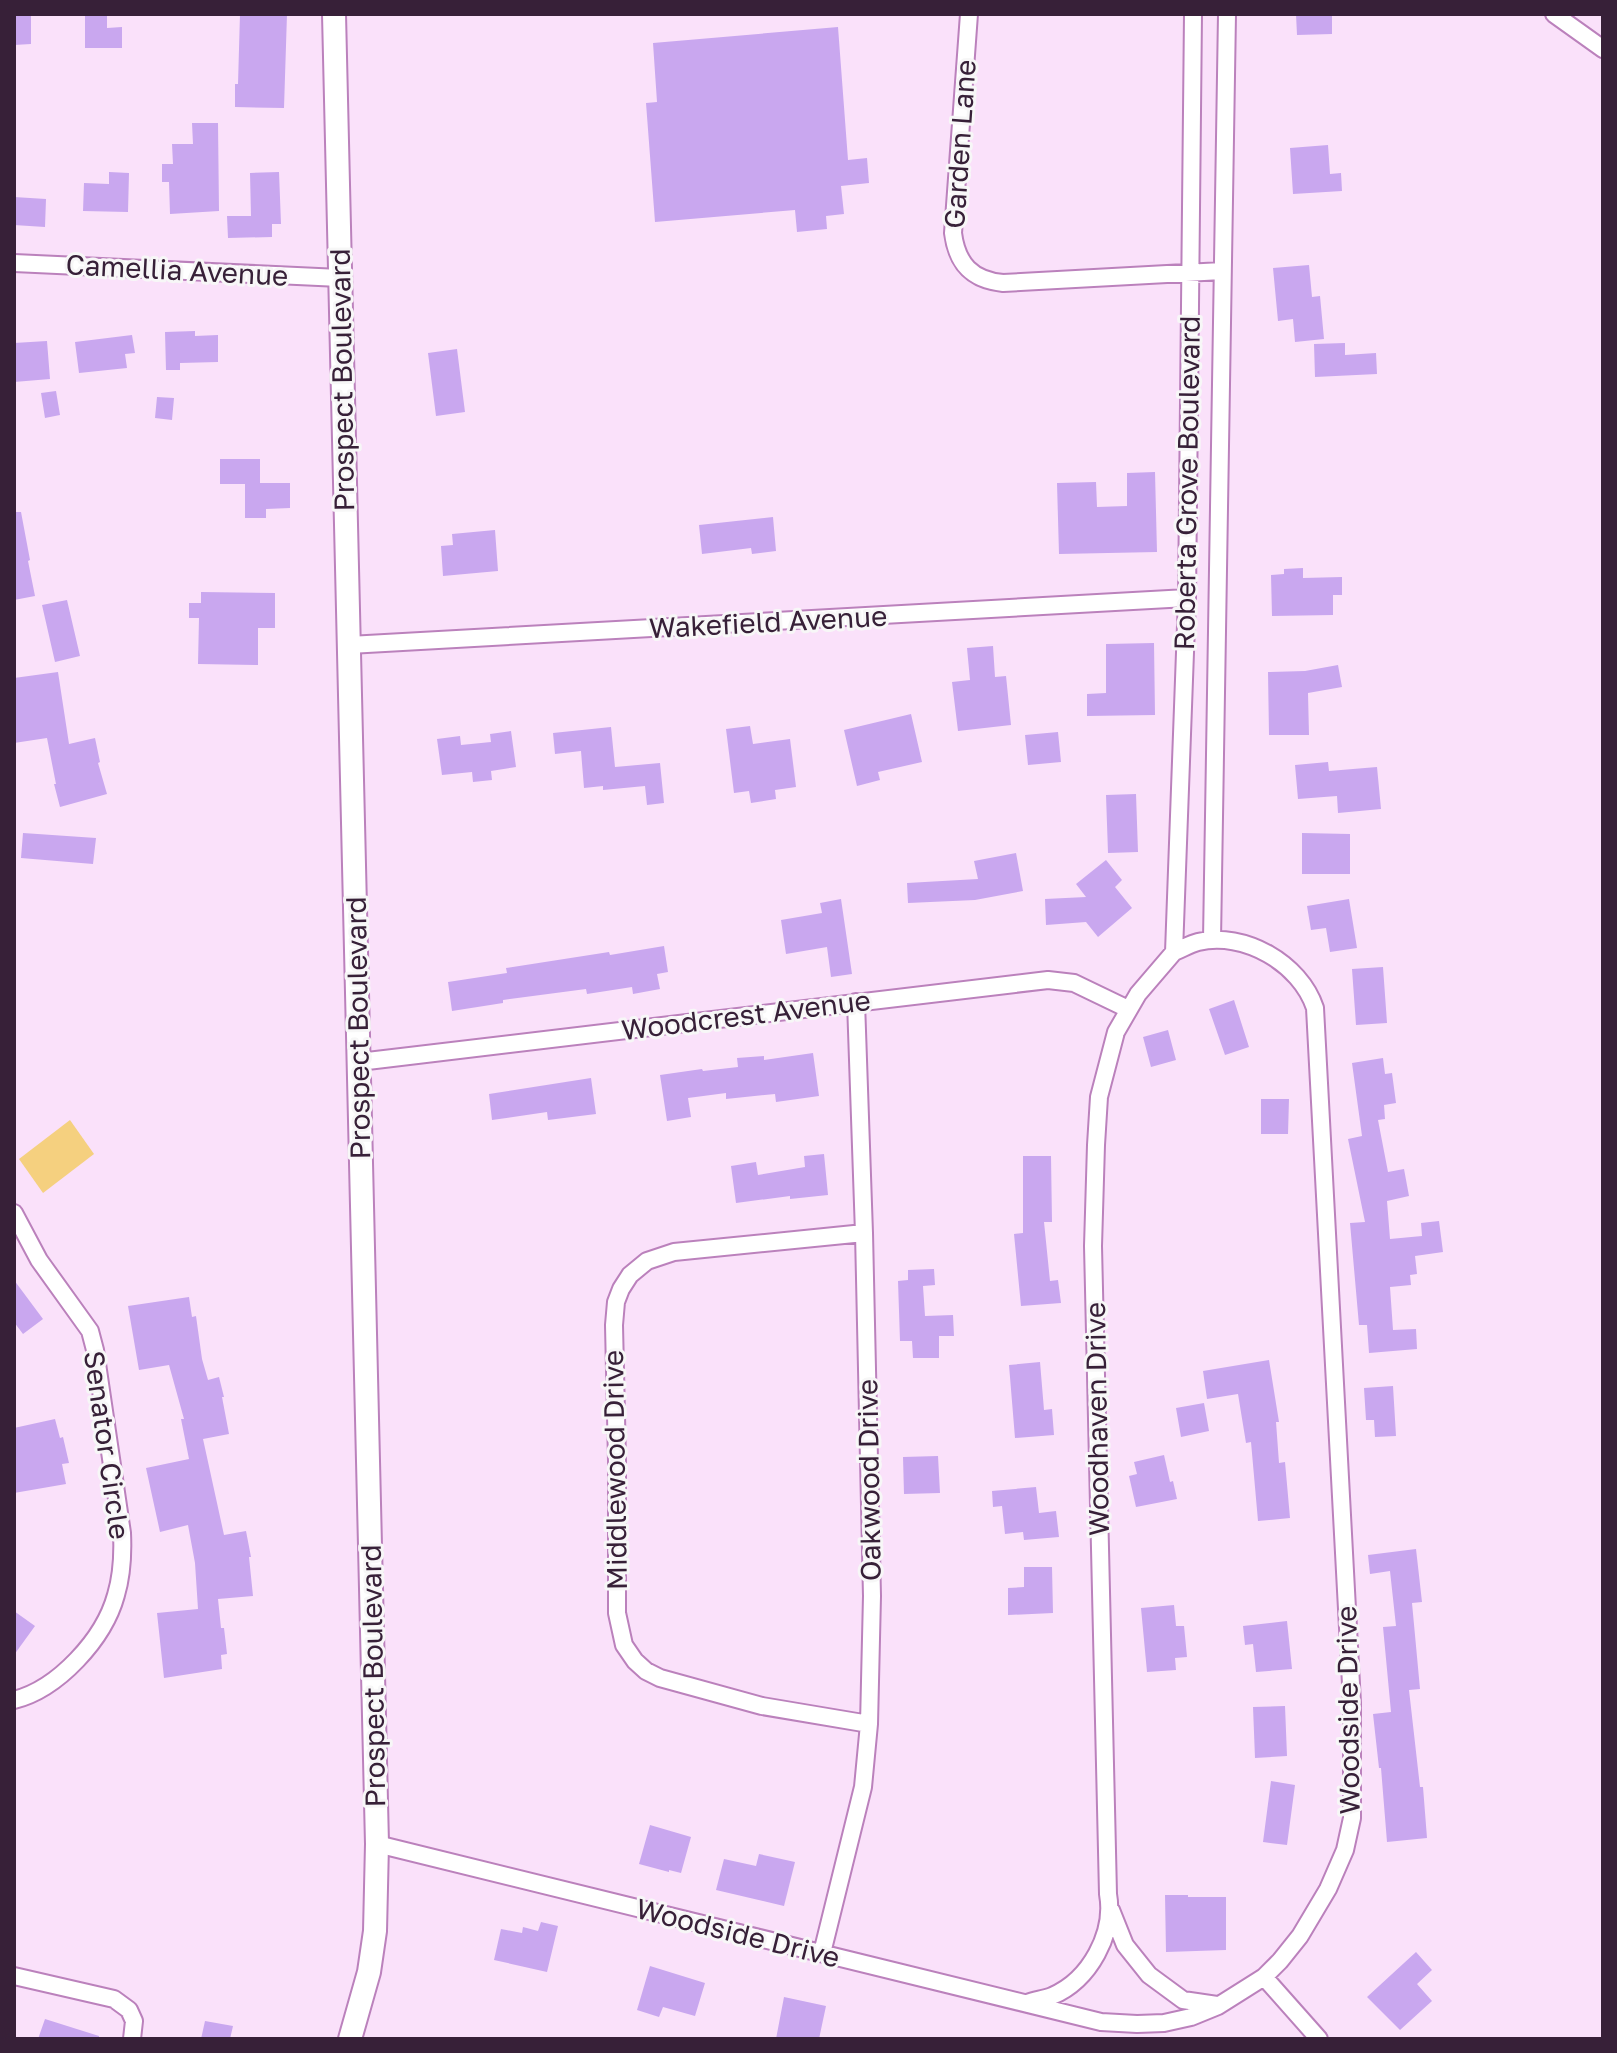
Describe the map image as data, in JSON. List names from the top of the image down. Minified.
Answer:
{"streets":{"main road":["Prospect Boulevard"],"street":["Garden Lane","Camellia Avenue","Roberta Grove Boulevard","Wakefield Avenue","Woodcrest Avenue","Woodhaven Drive","Senator Circle","Middlewood Drive","Oakwood Drive","Woodside Drive"]},"crossings":[["Garden Lane","Roberta Grove Boulevard"],["Camellia Avenue","Prospect Boulevard"],["Prospect Boulevard","Wakefield Avenue"],["Prospect Boulevard","Woodcrest Avenue"],["Prospect Boulevard","Woodside Drive"],["Roberta Grove Boulevard","Wakefield Avenue"],["Roberta Grove Boulevard","Woodhaven Drive"],["Roberta Grove Boulevard","Woodside Drive"],["Woodcrest Avenue","Woodhaven Drive"],["Woodcrest Avenue","Oakwood Drive"],["Woodhaven Drive","Woodside Drive"],["Middlewood Drive","Oakwood Drive"],["Oakwood Drive","Woodside Drive"]]}
